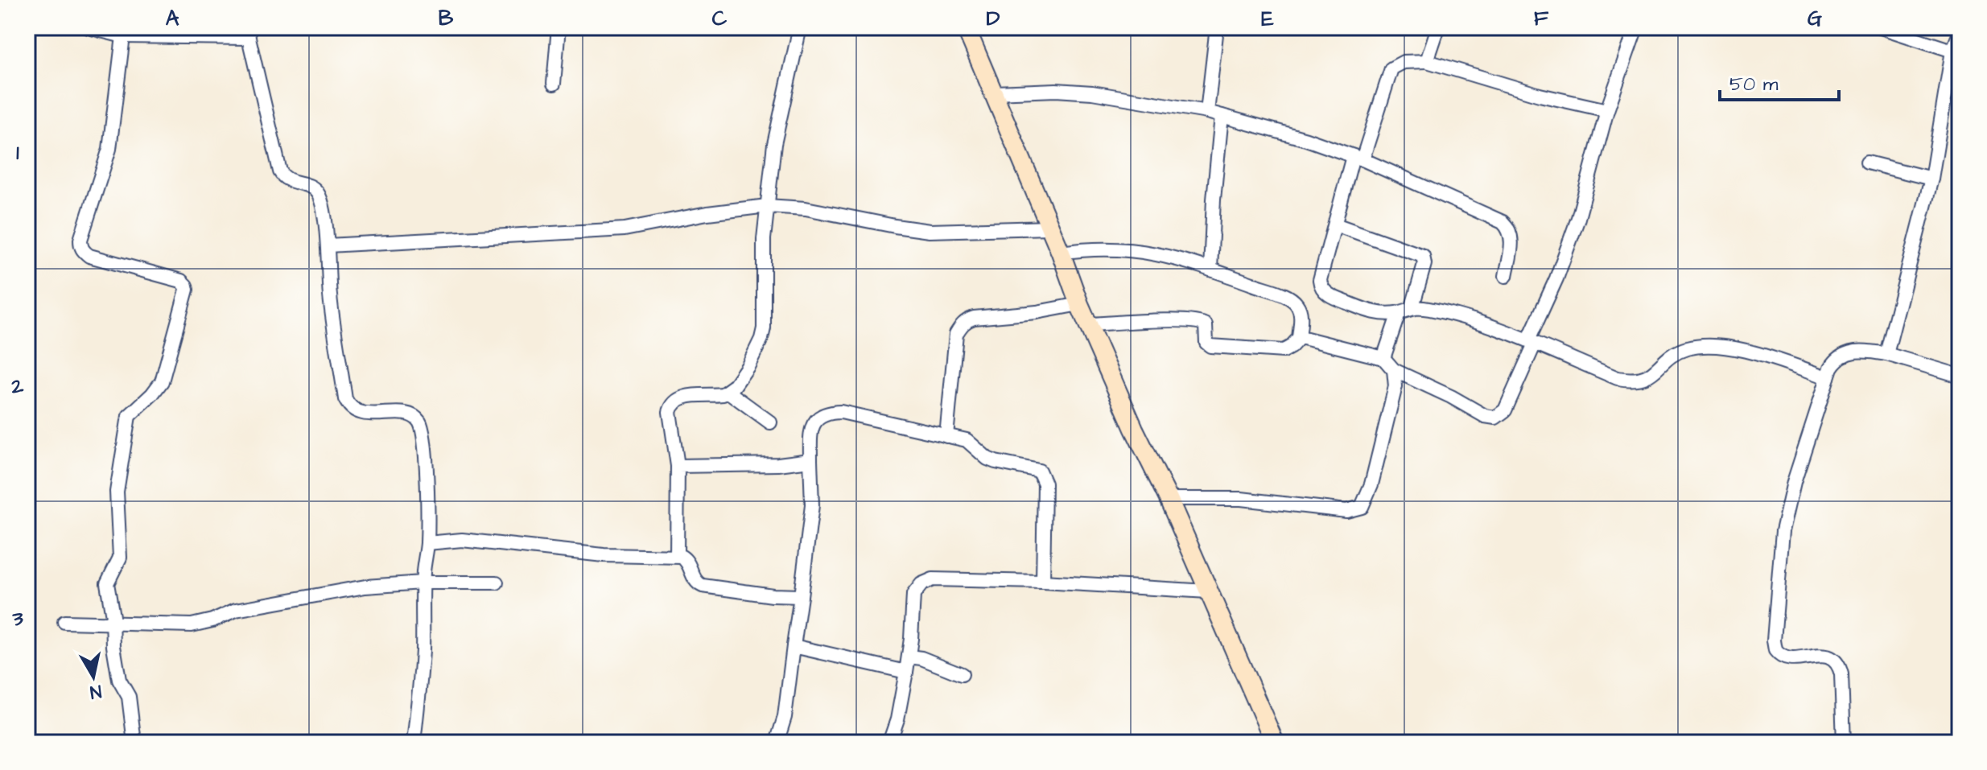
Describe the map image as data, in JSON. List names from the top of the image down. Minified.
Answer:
{"scale_bar":"50 m","north":"bottom","grid":{"columns":["A","B","C","D","E","F","G"],"rows":["1","2","3"]}}
